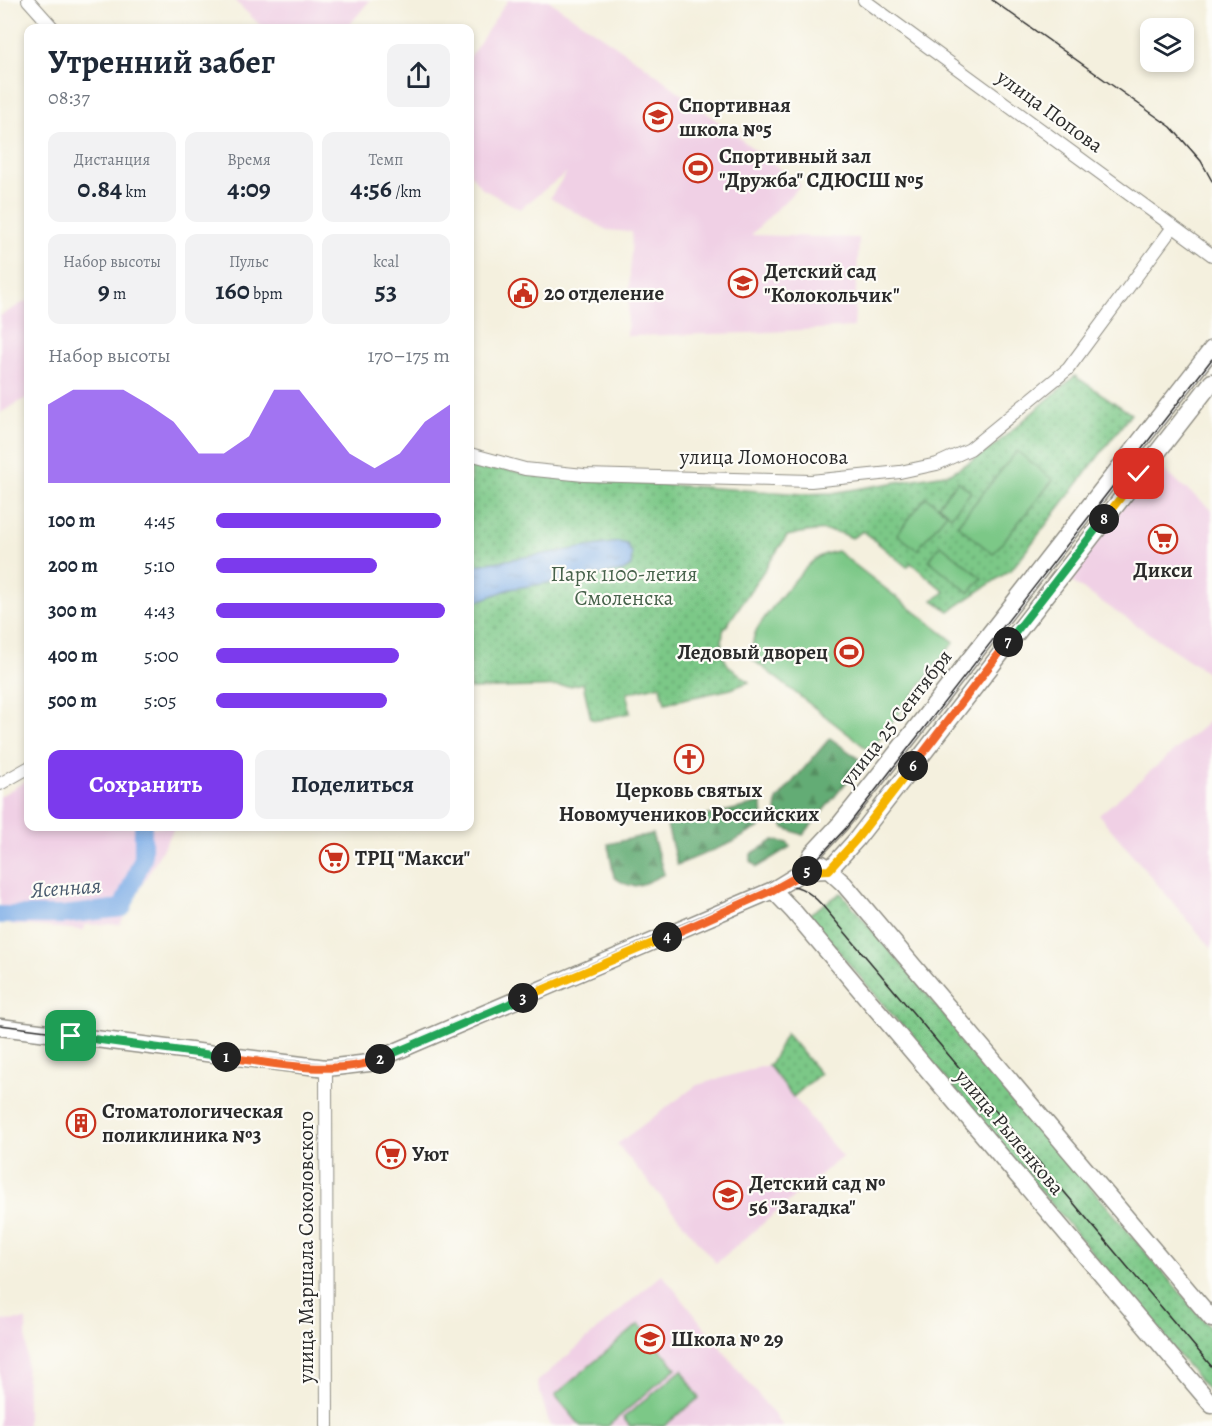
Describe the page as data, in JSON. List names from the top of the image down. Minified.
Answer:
{"streets":{"main road":["улица 25 Сентября","улица Рыленкова"],"street":["улица Попова","улица Ломоносова","улица Маршала Соколовского"]},"crossings":[["улица Попова","улица Ломоносова"],["улица 25 Сентября","улица Рыленкова"]],"water":["Ясенная"],"parks":["Парк 1100-летия Смоленска"],"places":{"school or university":["Спортивная школа №5","Детский сад \"Колокольчик\"","Детский сад № 56 \"Загадка\"","Школа № 29"],"sports":["Спортивный зал \"Дружба\" СДЮСШ №5","Ледовый дворец"],"public building":["20 отделение"],"supermarket":["Дикси","ТРЦ \"Макси\"","Уют"],"church":["Церковь святых Новомучеников Российских"],"building":["Стоматологическая поликлиника №3"]},"page":{"heading":["Утренний забег","08:37"],"stats":[["Дистанция","0.84 km"],["Время","4:09"],["Темп","4:56 /km"],["Набор высоты","9 m"],["Пульс","160 bpm"],["kcal","53"]],"chart":["Набор высоты","170–175 m"],"list":[{"name":"100 m","note":"4:45"},{"name":"200 m","note":"5:10"},{"name":"300 m","note":"4:43"},{"name":"400 m","note":"5:00"},{"name":"500 m","note":"5:05"}],"pins":["8","7","6","5","4","3","1","2"],"buttons":["Сохранить","Поделиться"]}}
